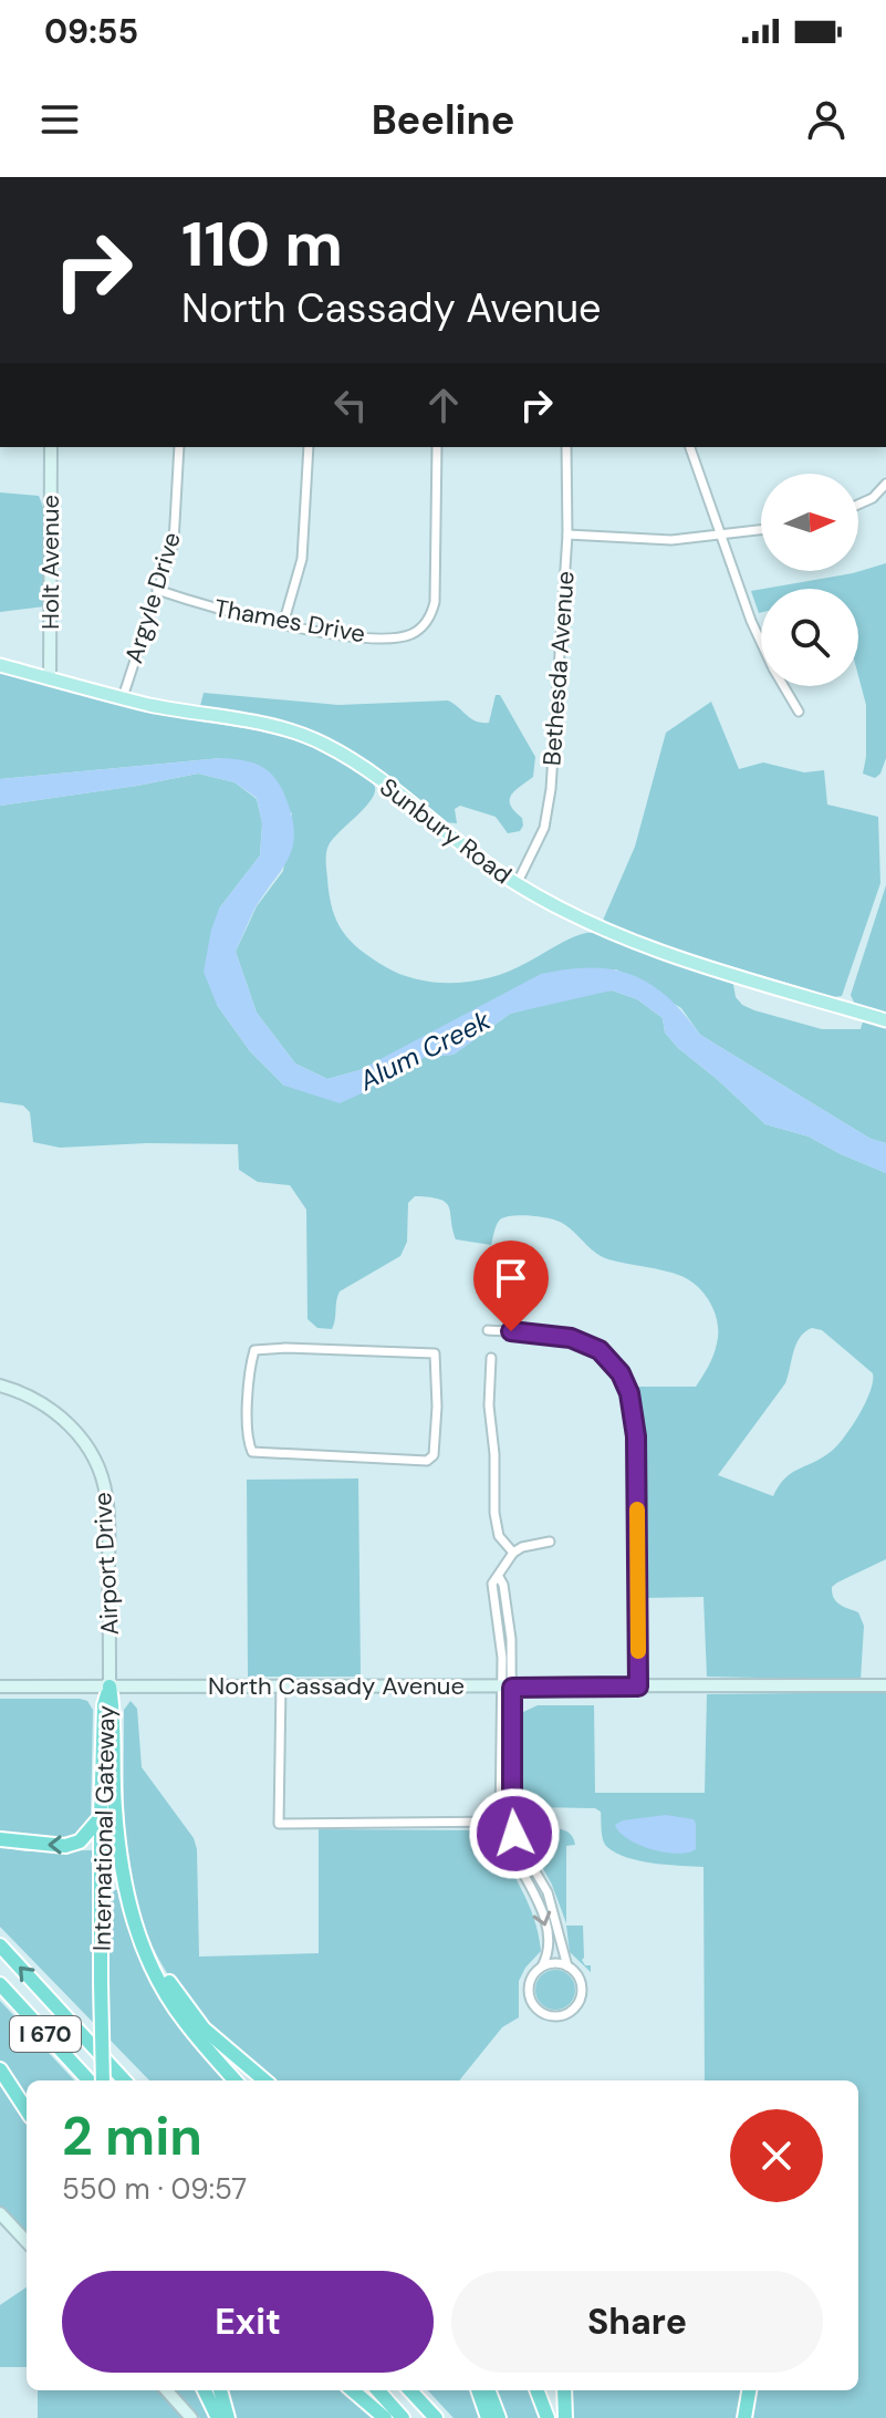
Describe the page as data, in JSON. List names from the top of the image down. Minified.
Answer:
{"streets":{"highway":["International Gateway","I 670"],"main road":["Holt Avenue","Sunbury Road","Airport Drive","North Cassady Avenue"],"street":["Argyle Drive","Thames Drive","Bethesda Avenue"]},"crossings":[["Holt Avenue","Sunbury Road"],["Argyle Drive","Thames Drive"],["Argyle Drive","Sunbury Road"],["Bethesda Avenue","Sunbury Road"],["Airport Drive","North Cassady Avenue"],["Airport Drive","International Gateway"],["North Cassady Avenue","International Gateway"]],"water":["Alum Creek"],"north":"right","page":{"status":"09:55","header":"Beeline","turn":["110 m","North Cassady Avenue"],"heading":["2 min","550 m · 09:57"],"buttons":["Exit","Share"]}}
